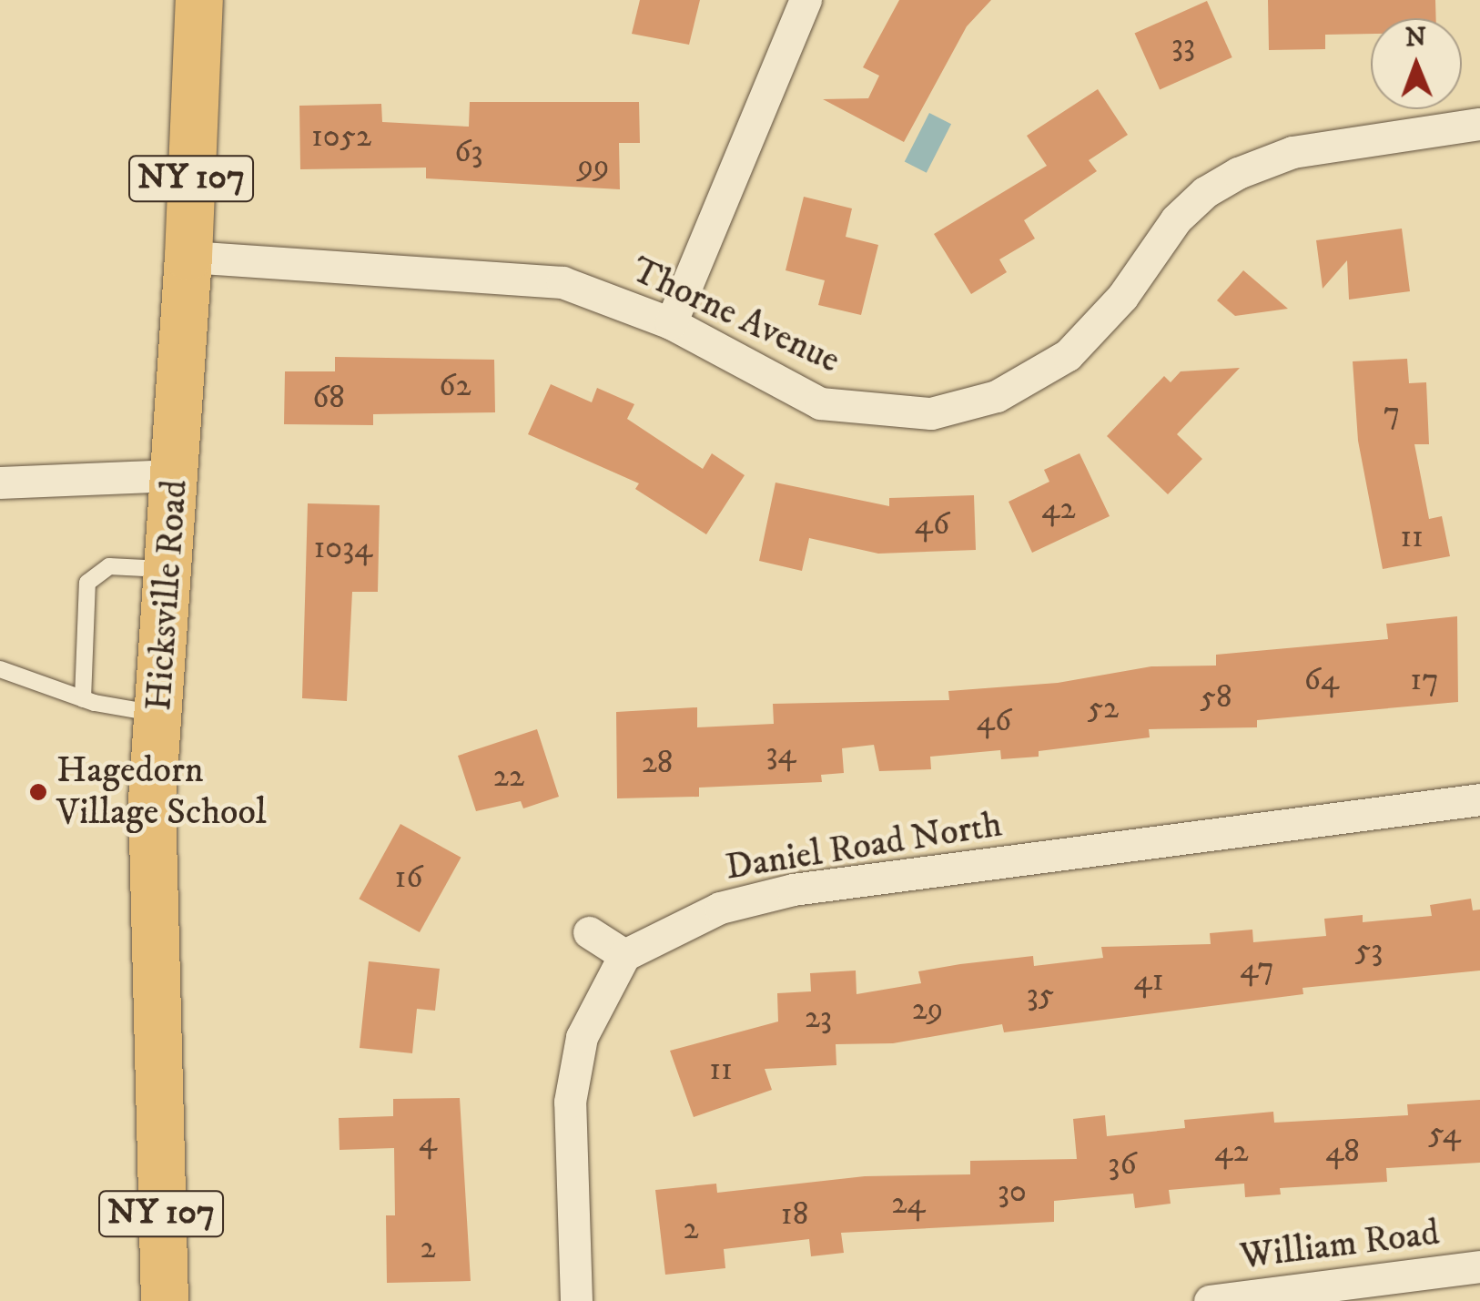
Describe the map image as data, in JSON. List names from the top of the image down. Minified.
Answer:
{"streets":{"main road":["NY 107","Hicksville Road"],"street":["Thorne Avenue","Daniel Road North","William Road"]},"crossings":[["Thorne Avenue","Hicksville Road"]],"places":["Hagedorn Village School"],"house_numbers":["33","1052","63","99","62","68","7","42","46","11","1034","64","17","58","52","46","34","28","22","16","53","47","41","35","29","23","11","54","4","42","48","36","30","24","18","2","2"],"north":"top"}
